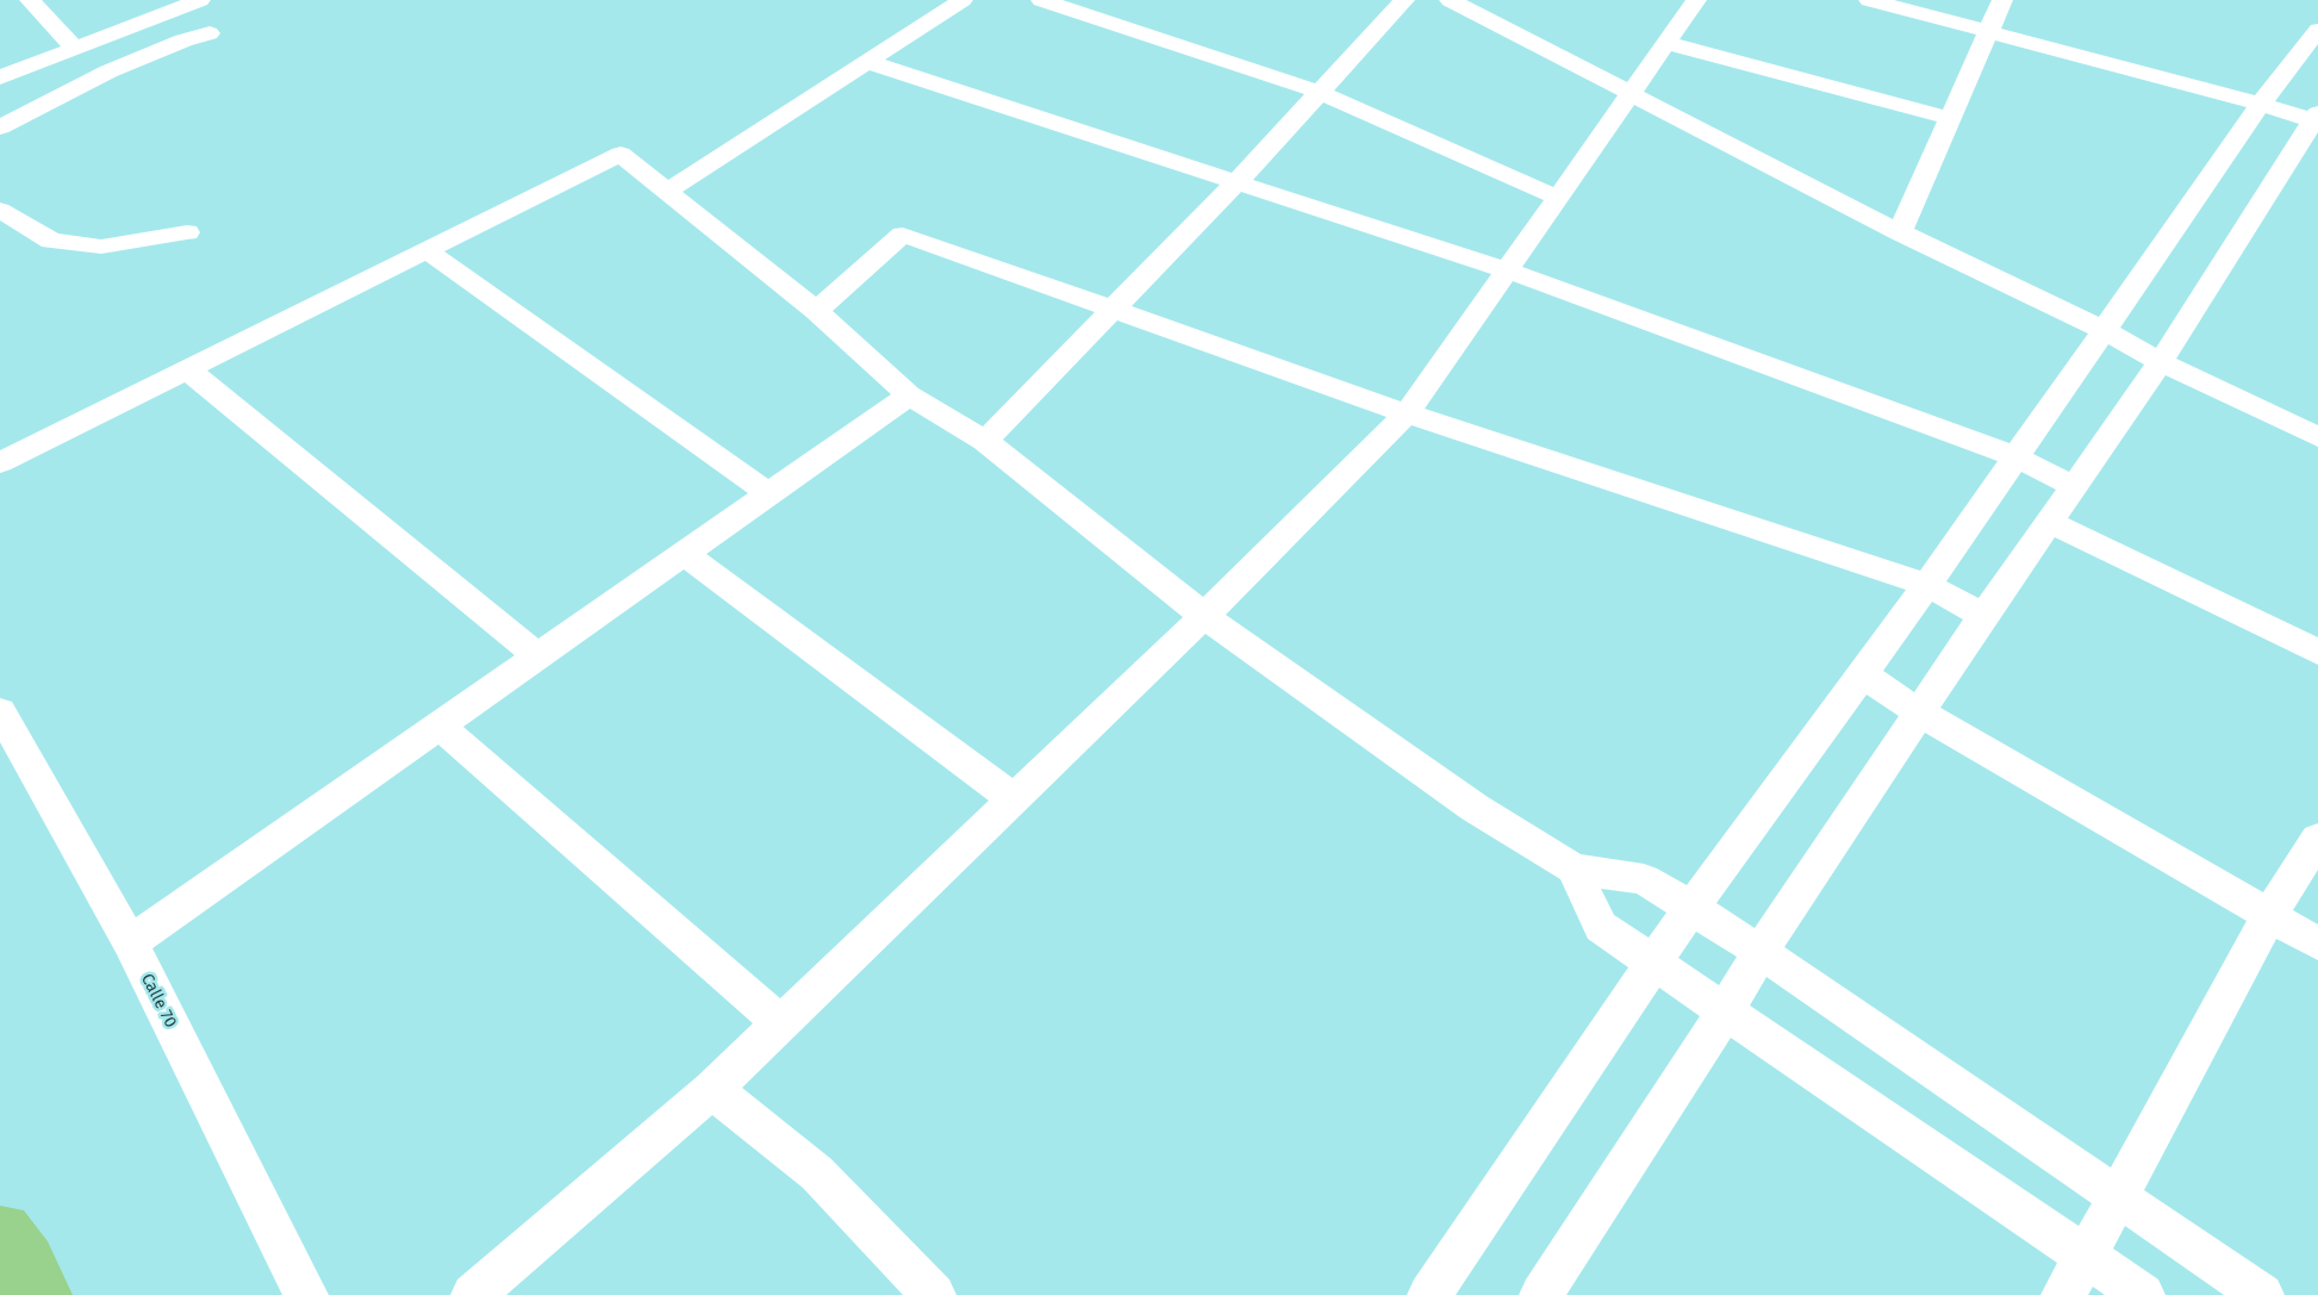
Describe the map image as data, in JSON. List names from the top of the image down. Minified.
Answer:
{"streets":{"street":["Calle 70"]}}
